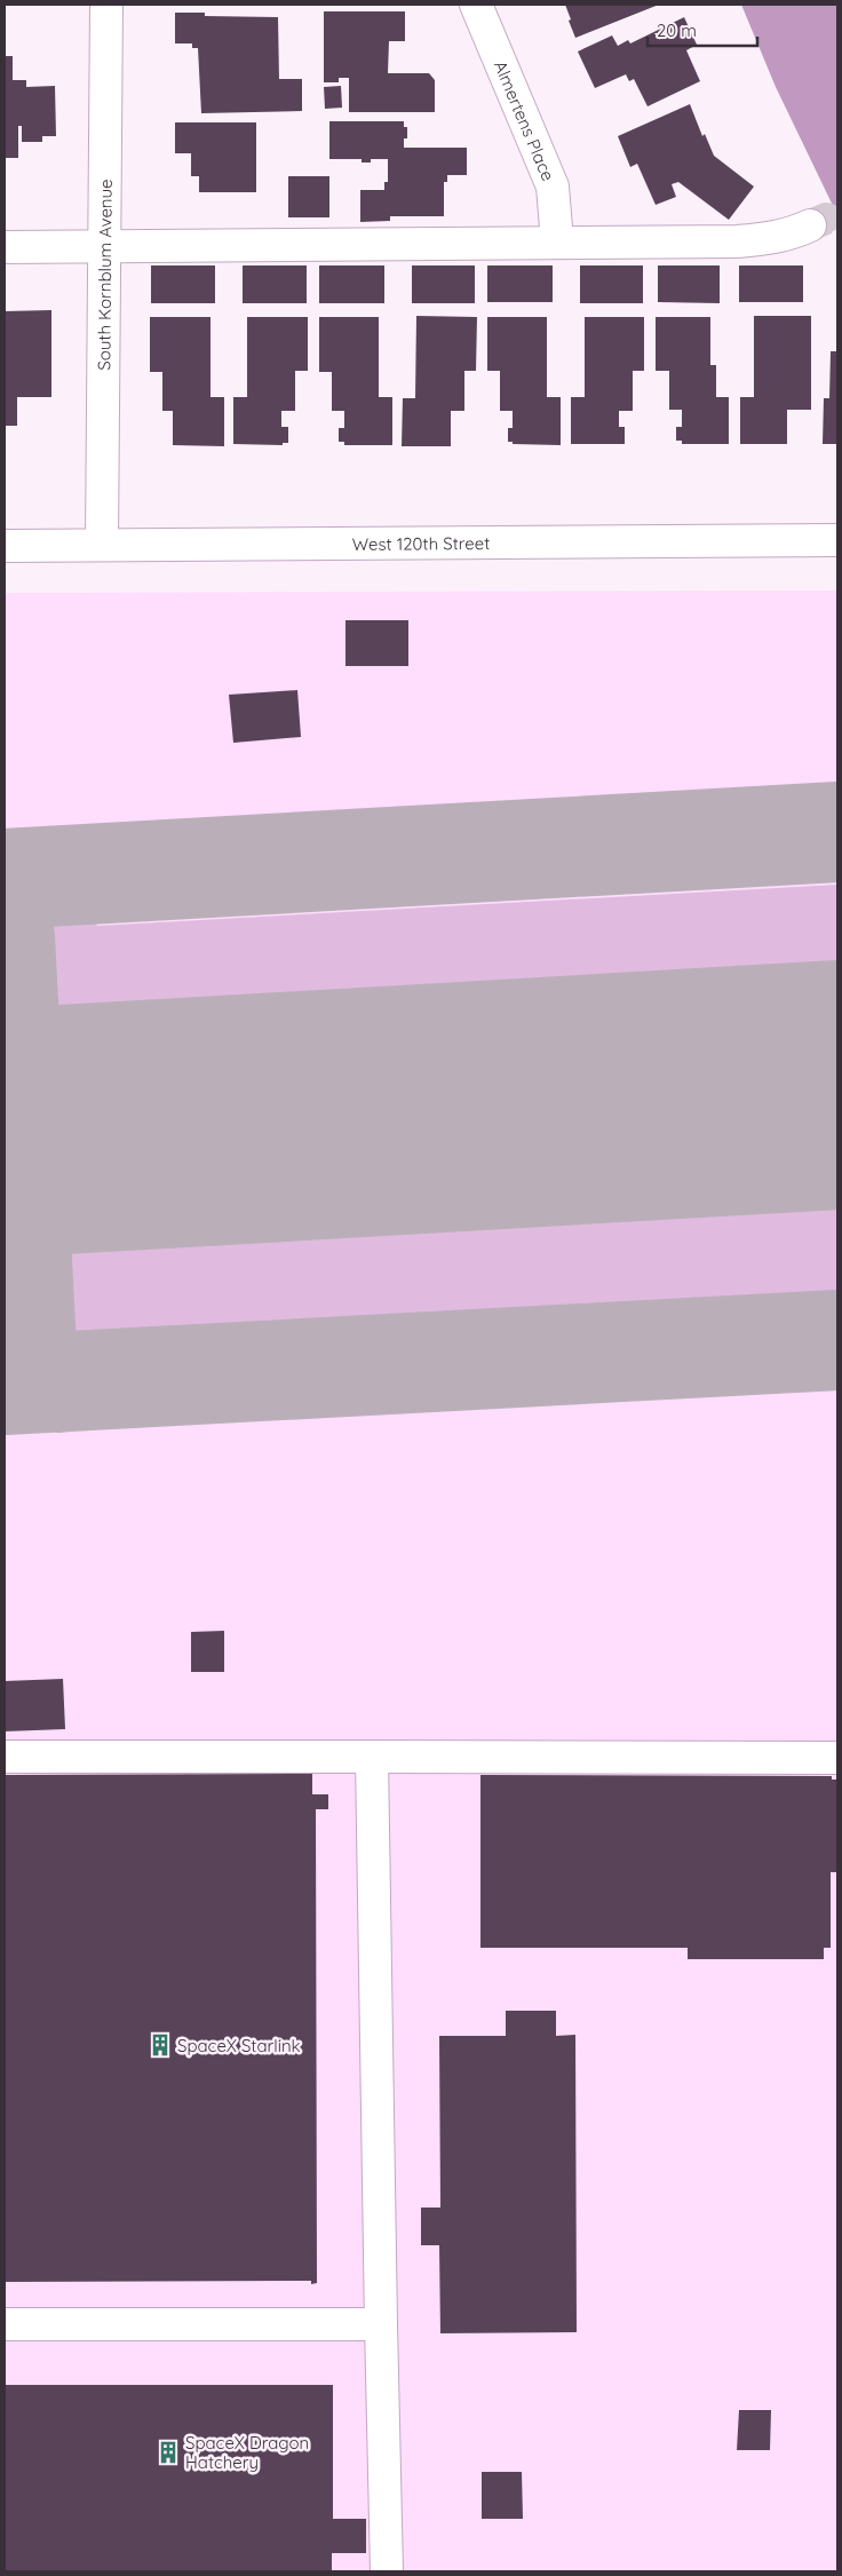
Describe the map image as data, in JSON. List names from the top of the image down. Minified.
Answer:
{"streets":{"main road":["Almertens Place","South Kornblum Avenue","West 120th Street"]},"crossings":[["South Kornblum Avenue","West 120th Street"]],"places":{"building":["SpaceX Starlink","SpaceX Dragon Hatchery"]},"scale_bar":"20 m"}
